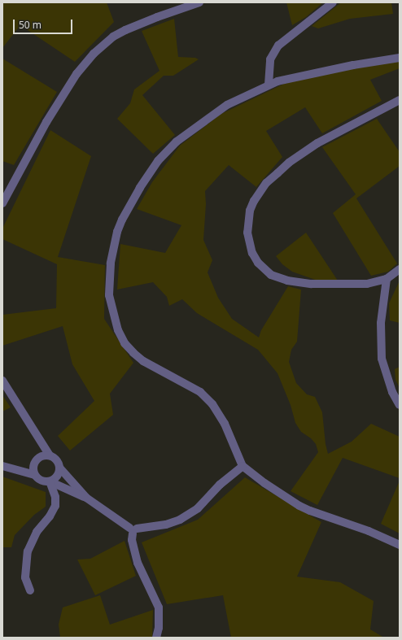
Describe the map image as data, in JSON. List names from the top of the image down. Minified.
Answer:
{"scale_bar":"50 m"}
